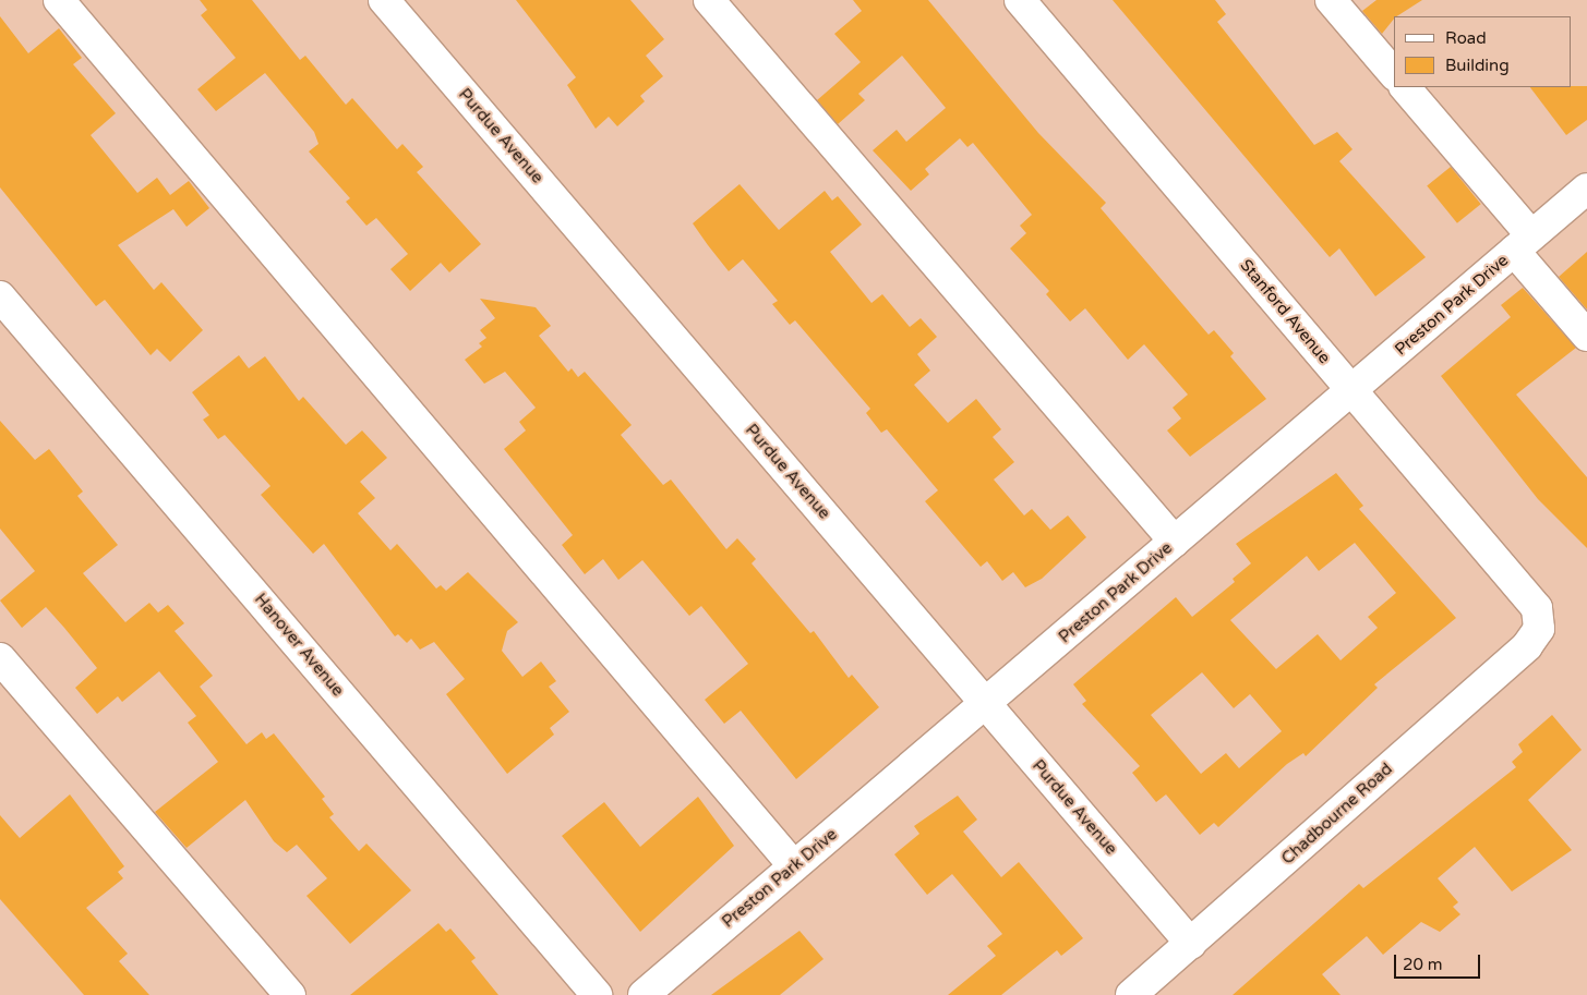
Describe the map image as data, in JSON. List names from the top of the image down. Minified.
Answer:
{"streets":{"street":["Purdue Avenue","Preston Park Drive","Stanford Avenue","Hanover Avenue","Chadbourne Road"]},"crossings":[["Purdue Avenue","Preston Park Drive"],["Purdue Avenue","Chadbourne Road"],["Preston Park Drive","Stanford Avenue"],["Stanford Avenue","Chadbourne Road"]],"legend":["Road","Building"],"scale_bar":"20 m"}
